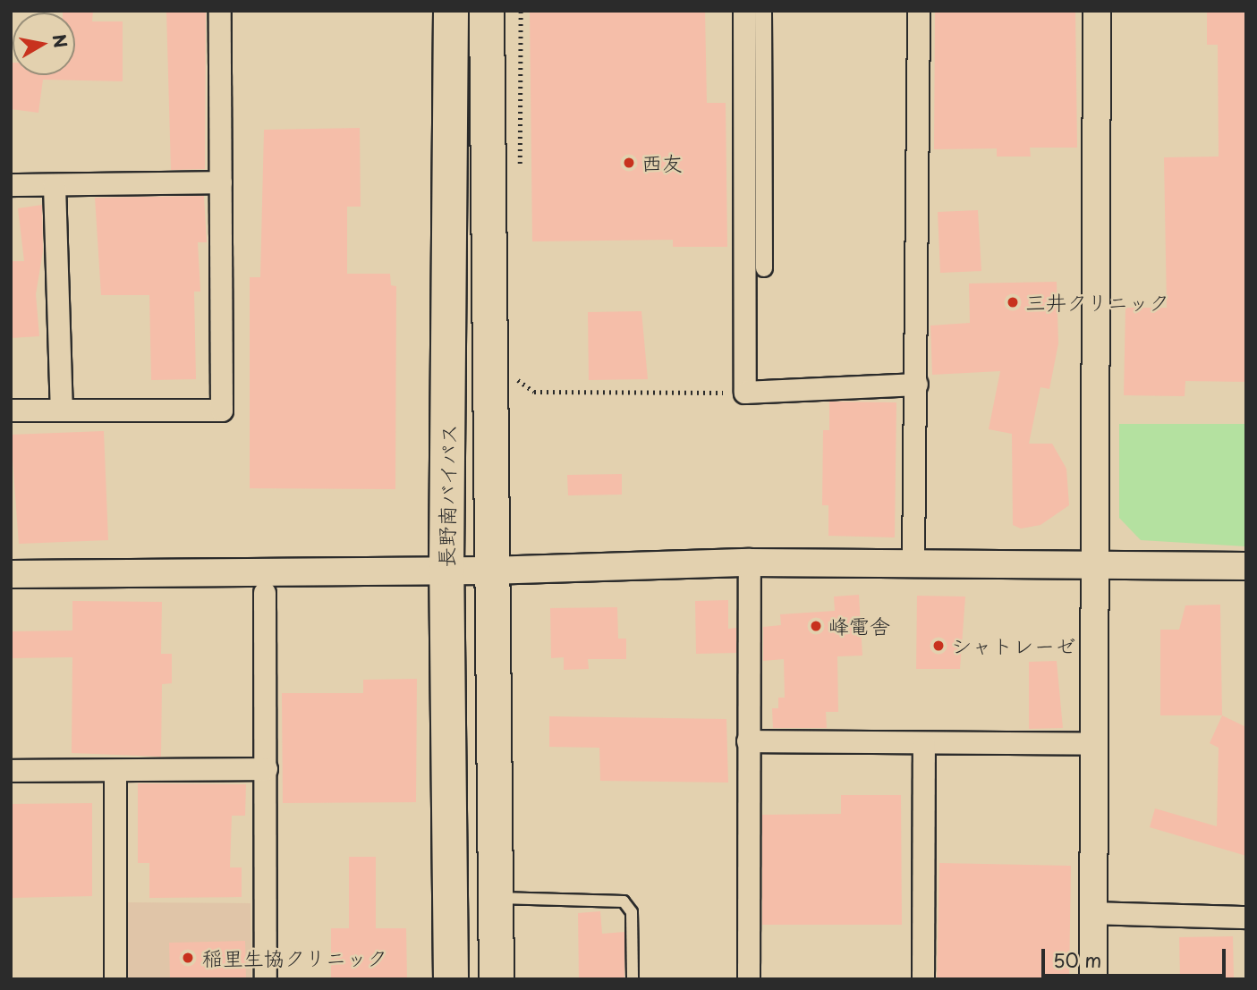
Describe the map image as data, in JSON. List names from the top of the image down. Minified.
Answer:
{"streets":{"highway":["長野南バイパス"]},"places":["西友","三井クリニック","峰電舎","シャトレーゼ","稲里生協クリニック"],"scale_bar":"50 m","north":"right"}
